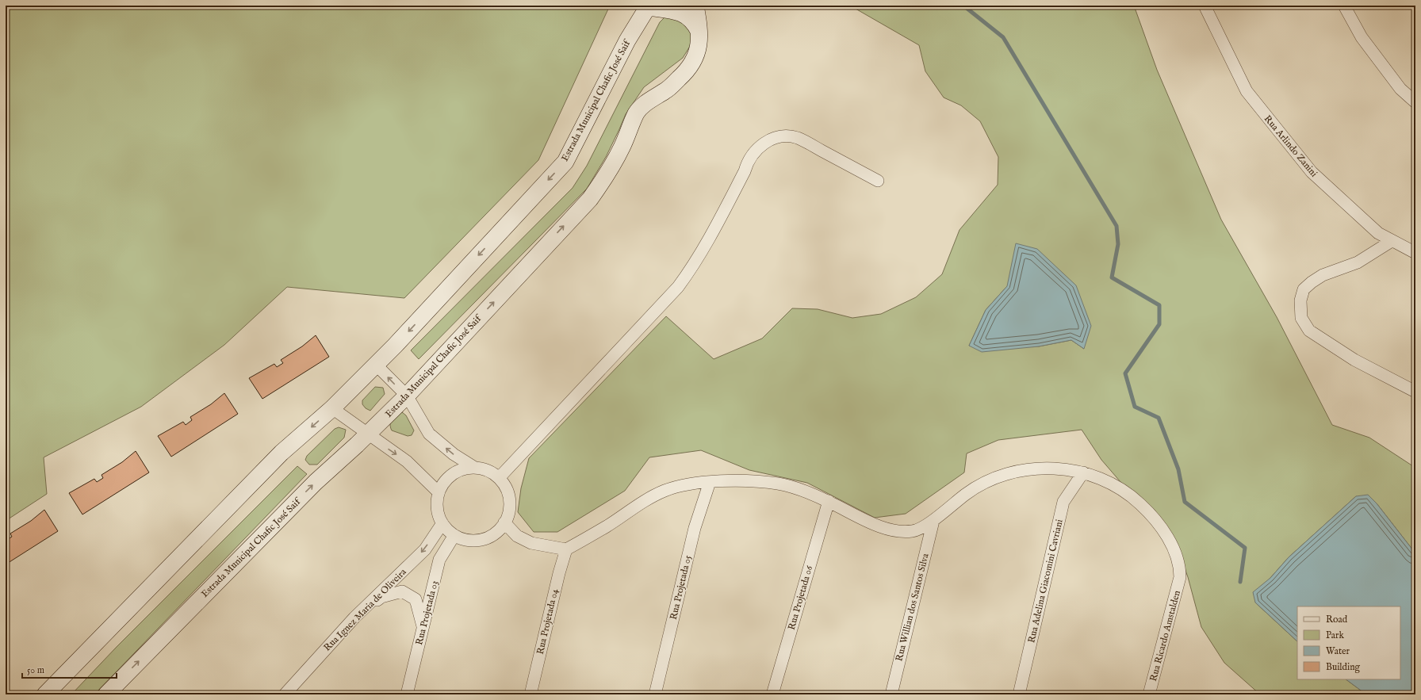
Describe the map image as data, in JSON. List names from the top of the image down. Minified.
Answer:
{"streets":{"street":["Estrada Municipal Chafic José Saif","Rua Arlindo Zanini","Rua Adelina Giacomini Cavriani","Rua Projetada 05","Rua Projetada 06","Rua Willian dos Santos Silva","Rua Ignez Maria de Oliveira","Rua Projetada 03","Rua Projetada 04","Rua Ricardo Amstalden"]},"crossings":[["Rua Adelina Giacomini Cavriani","Rua Ricardo Amstalden"],["Rua Ignez Maria de Oliveira","Rua Projetada 03"]],"one_way":["Rua Ignez Maria de Oliveira"],"legend":["Road","Park","Water","Building"],"scale_bar":"50 m"}
